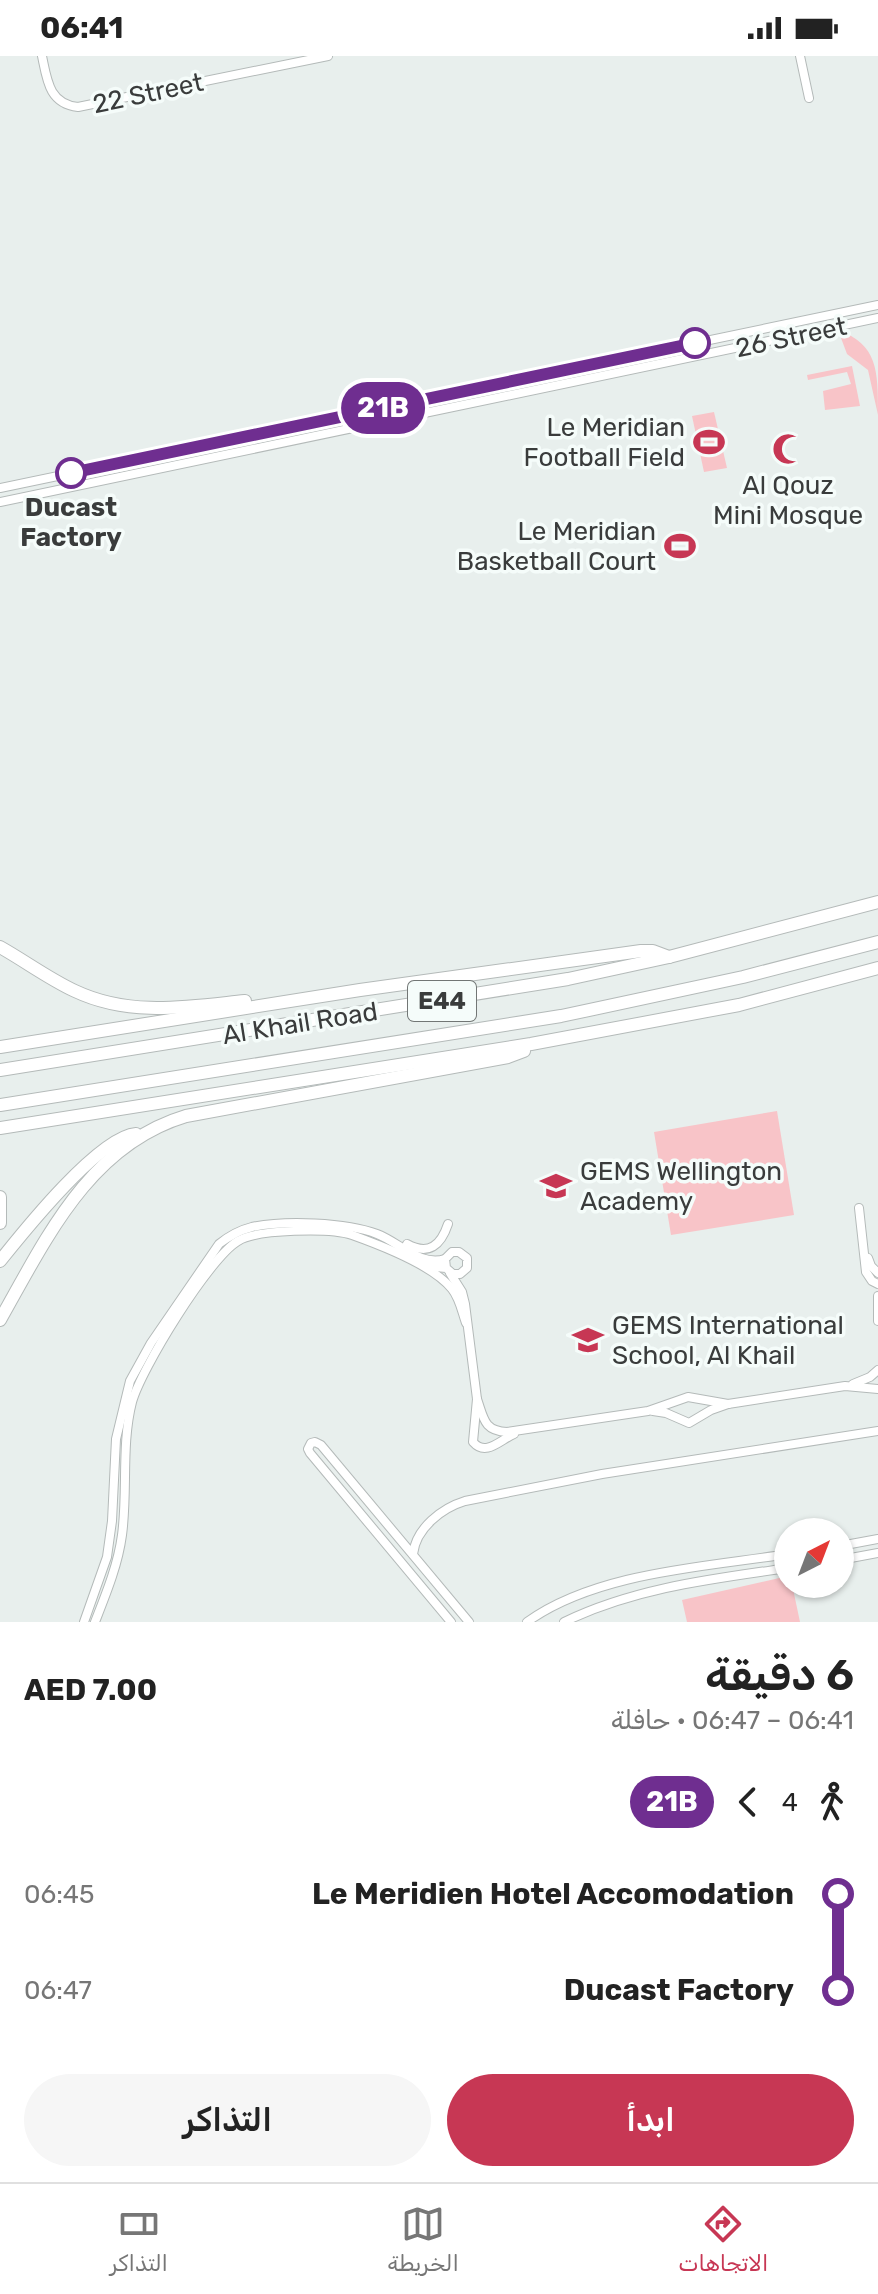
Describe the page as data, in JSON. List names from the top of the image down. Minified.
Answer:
{"streets":{"highway":["E44","Al Khail Road"],"street":["22 Street","26 Street"]},"places":{"sports":["Le Meridian Football Field","Le Meridian Basketball Court"],"mosque":["Al Qouz Mini Mosque"],"other":["Ducast Factory"],"school or university":["GEMS Wellington Academy","GEMS International School, Al Khail"]},"lines":["bus line 21B"],"north":"top right","page":{"status":"06:41","on_map":"21B","heading":["6 دقيقة","06:41 – 06:47 · حافلة","AED 7.00"],"legs":["4","21B"],"list":[{"name":"Le Meridien Hotel Accomodation","value":"06:45"},{"name":"Ducast Factory","value":"06:47"}],"buttons":["ابدأ","التذاكر"],"tabs":["الاتجاهات","الخريطة","التذاكر"]}}
